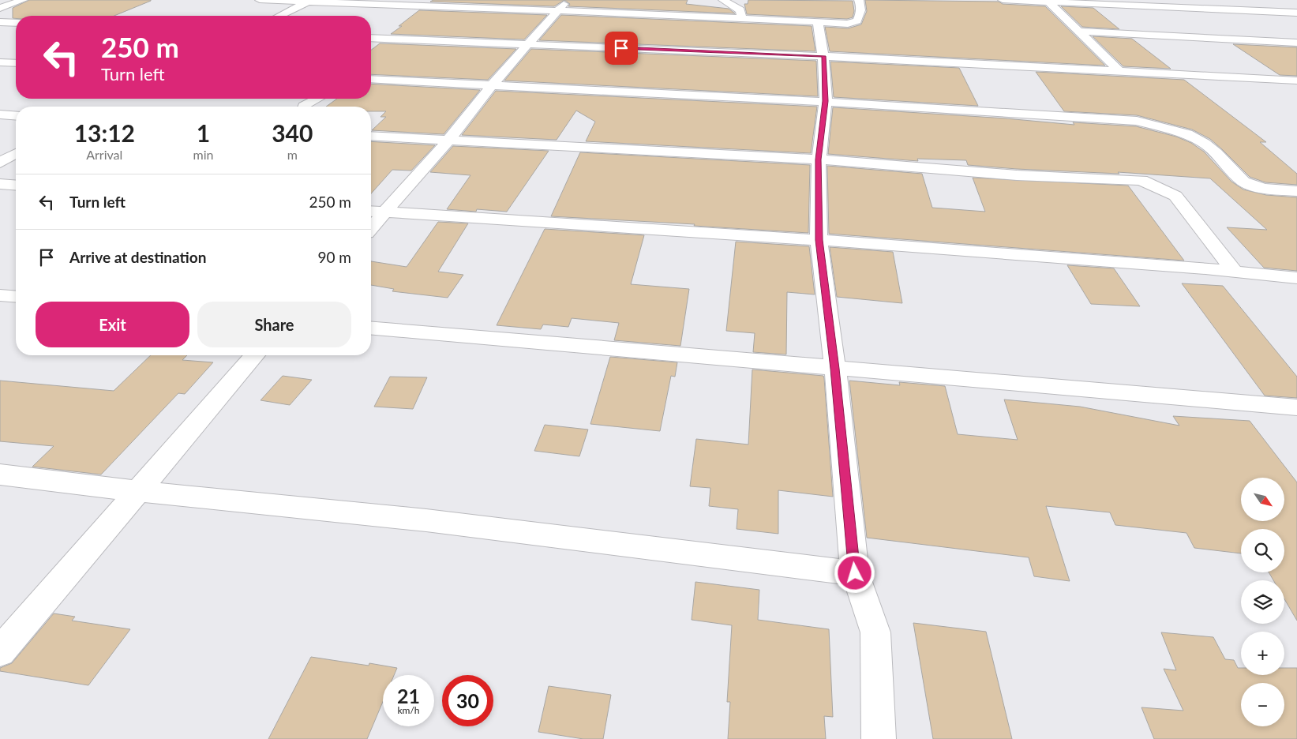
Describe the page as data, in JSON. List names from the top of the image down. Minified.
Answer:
{"north":"bottom right","page":{"turn":["250 m","Turn left"],"eta":["13:12","Arrival","1","min","340","m"],"list":[{"name":"Turn left","value":"250 m"},{"name":"Arrive at destination","value":"90 m"}],"buttons":["Exit","Share"],"map_buttons":["+","−"],"speed":"21 km/h","limit":"30"}}
